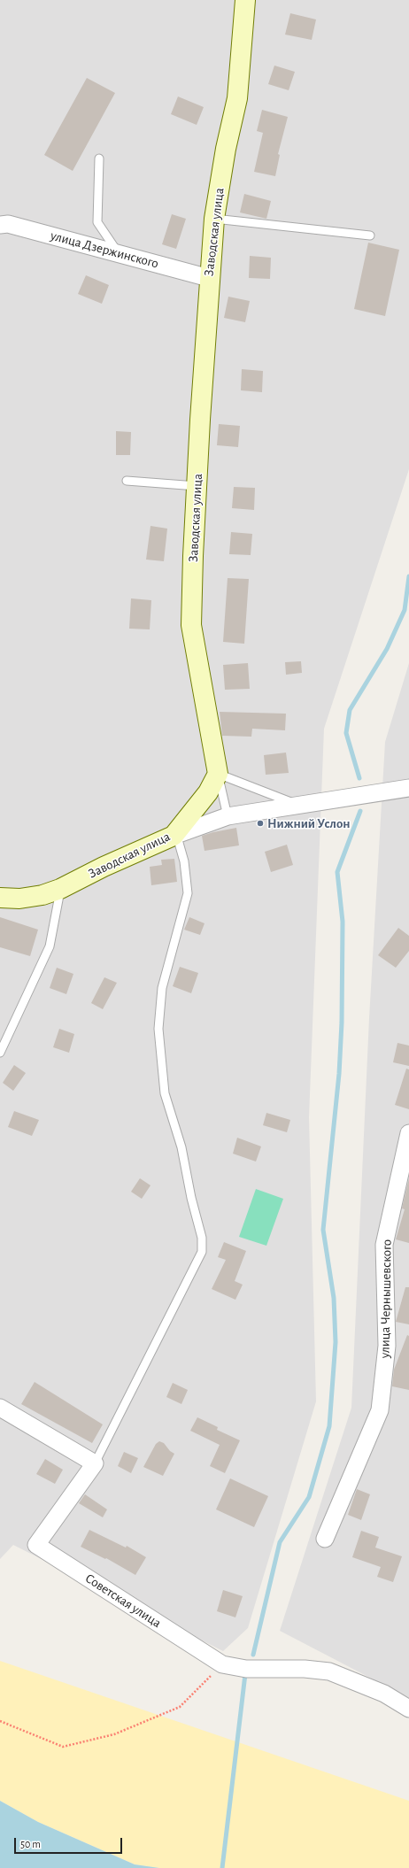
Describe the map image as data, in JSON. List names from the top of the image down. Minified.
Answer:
{"streets":{"street":["Заводская улица","улица Дзержинского","улица Чернышевского","Советская улица"]},"crossings":[["Заводская улица","улица Дзержинского"]],"places":["Нижний Услон"],"scale_bar":"50 m"}
